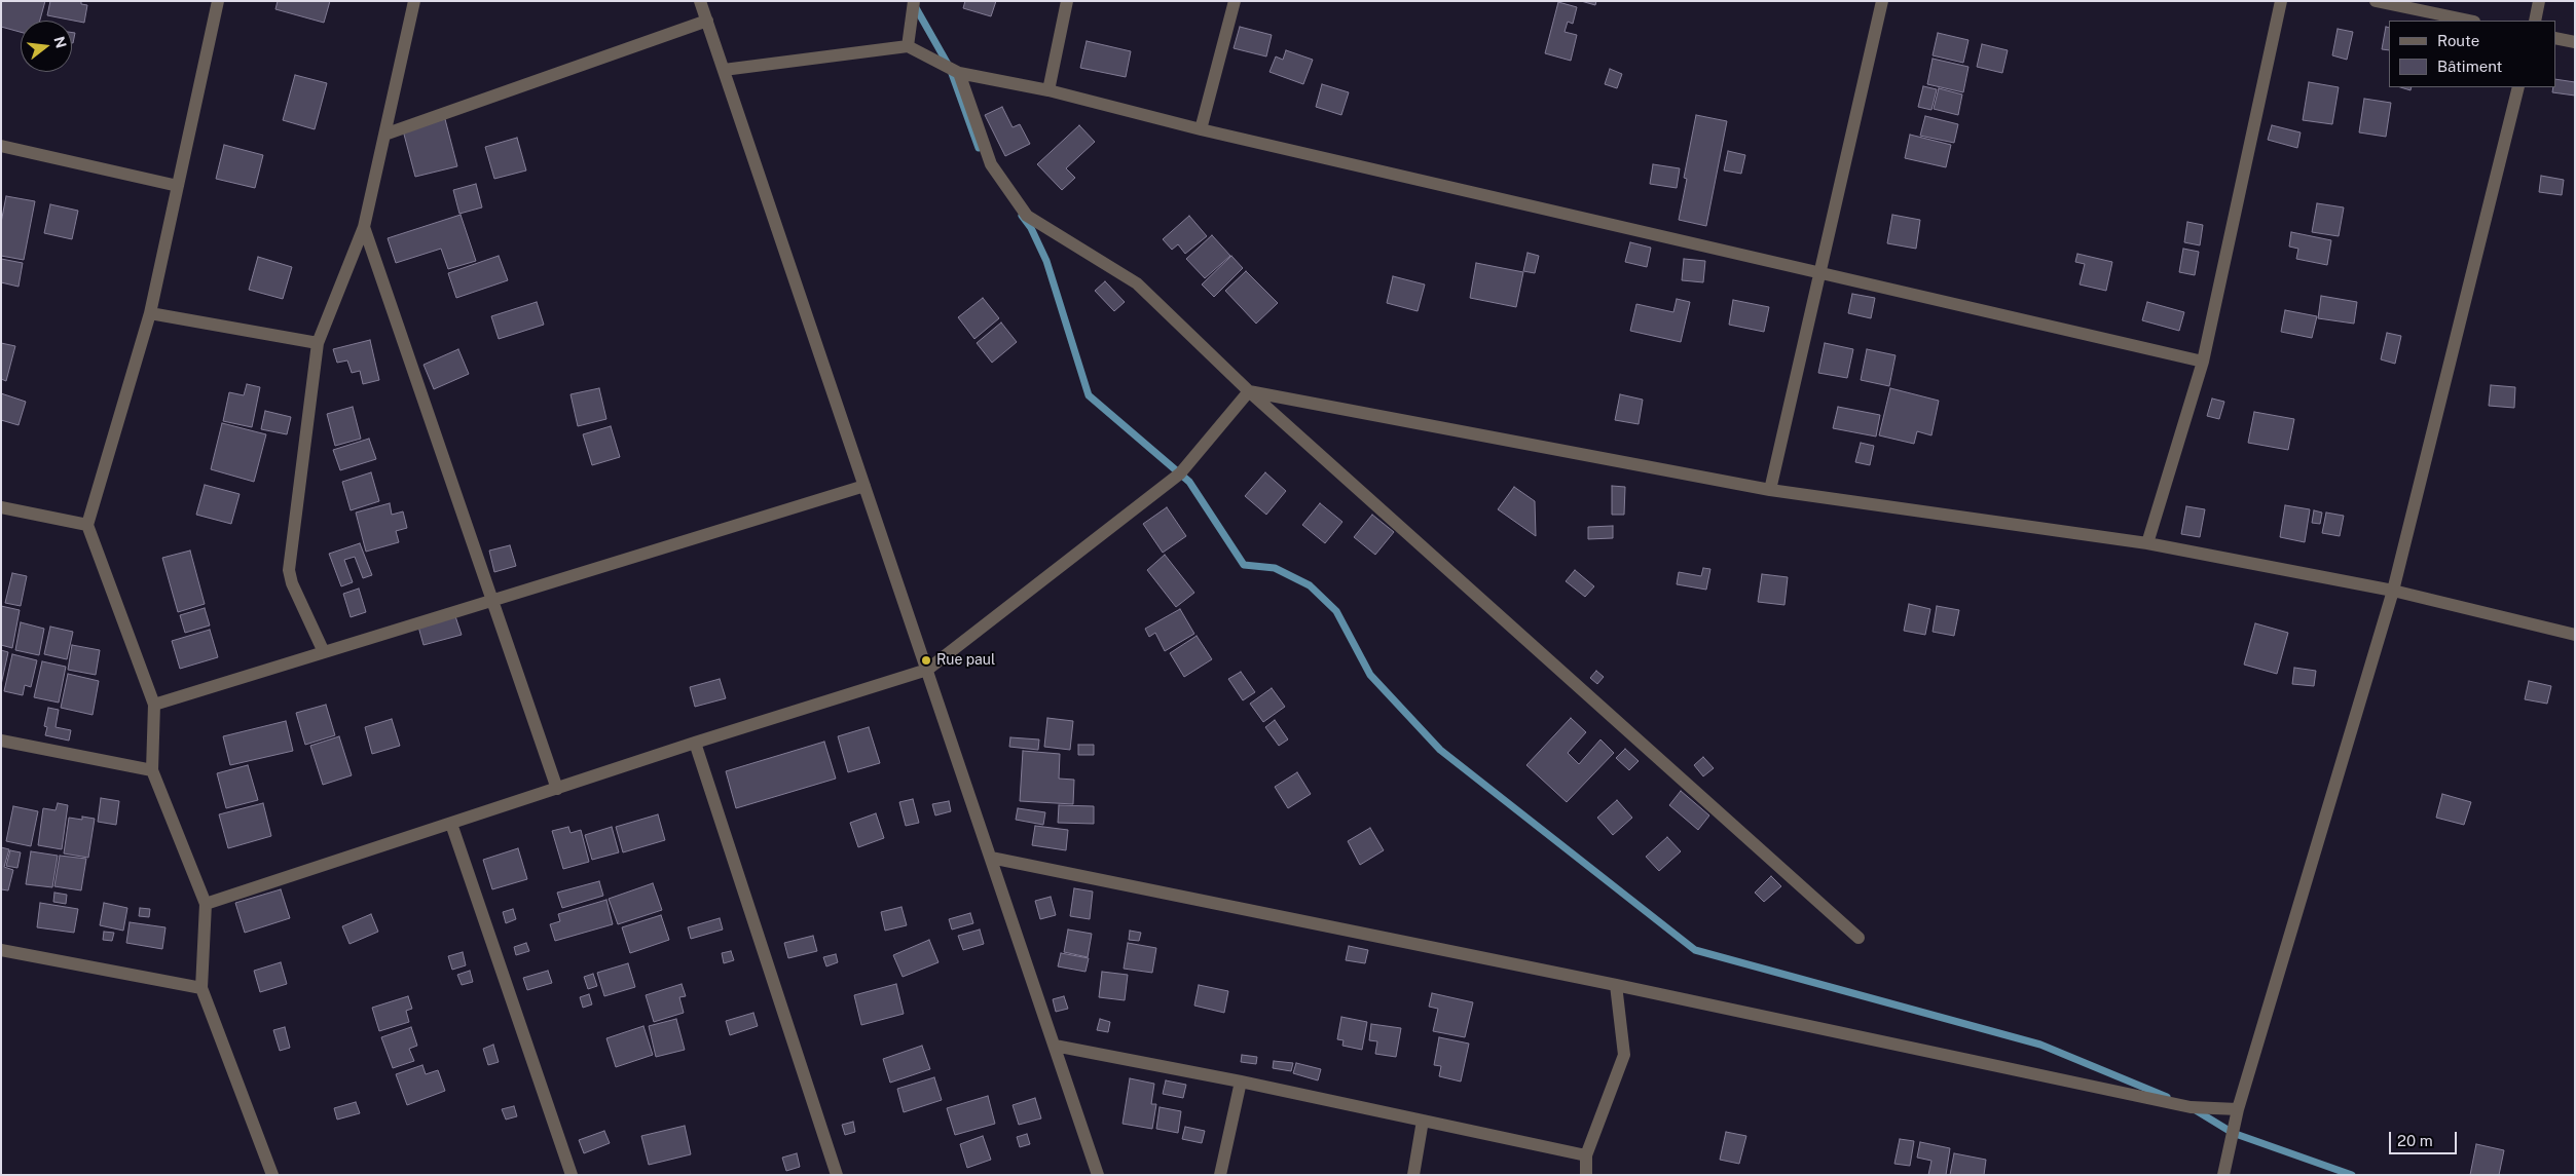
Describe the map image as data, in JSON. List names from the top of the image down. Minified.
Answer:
{"places":["Rue paul"],"legend":["Route","Bâtiment"],"scale_bar":"20 m","north":"right"}
